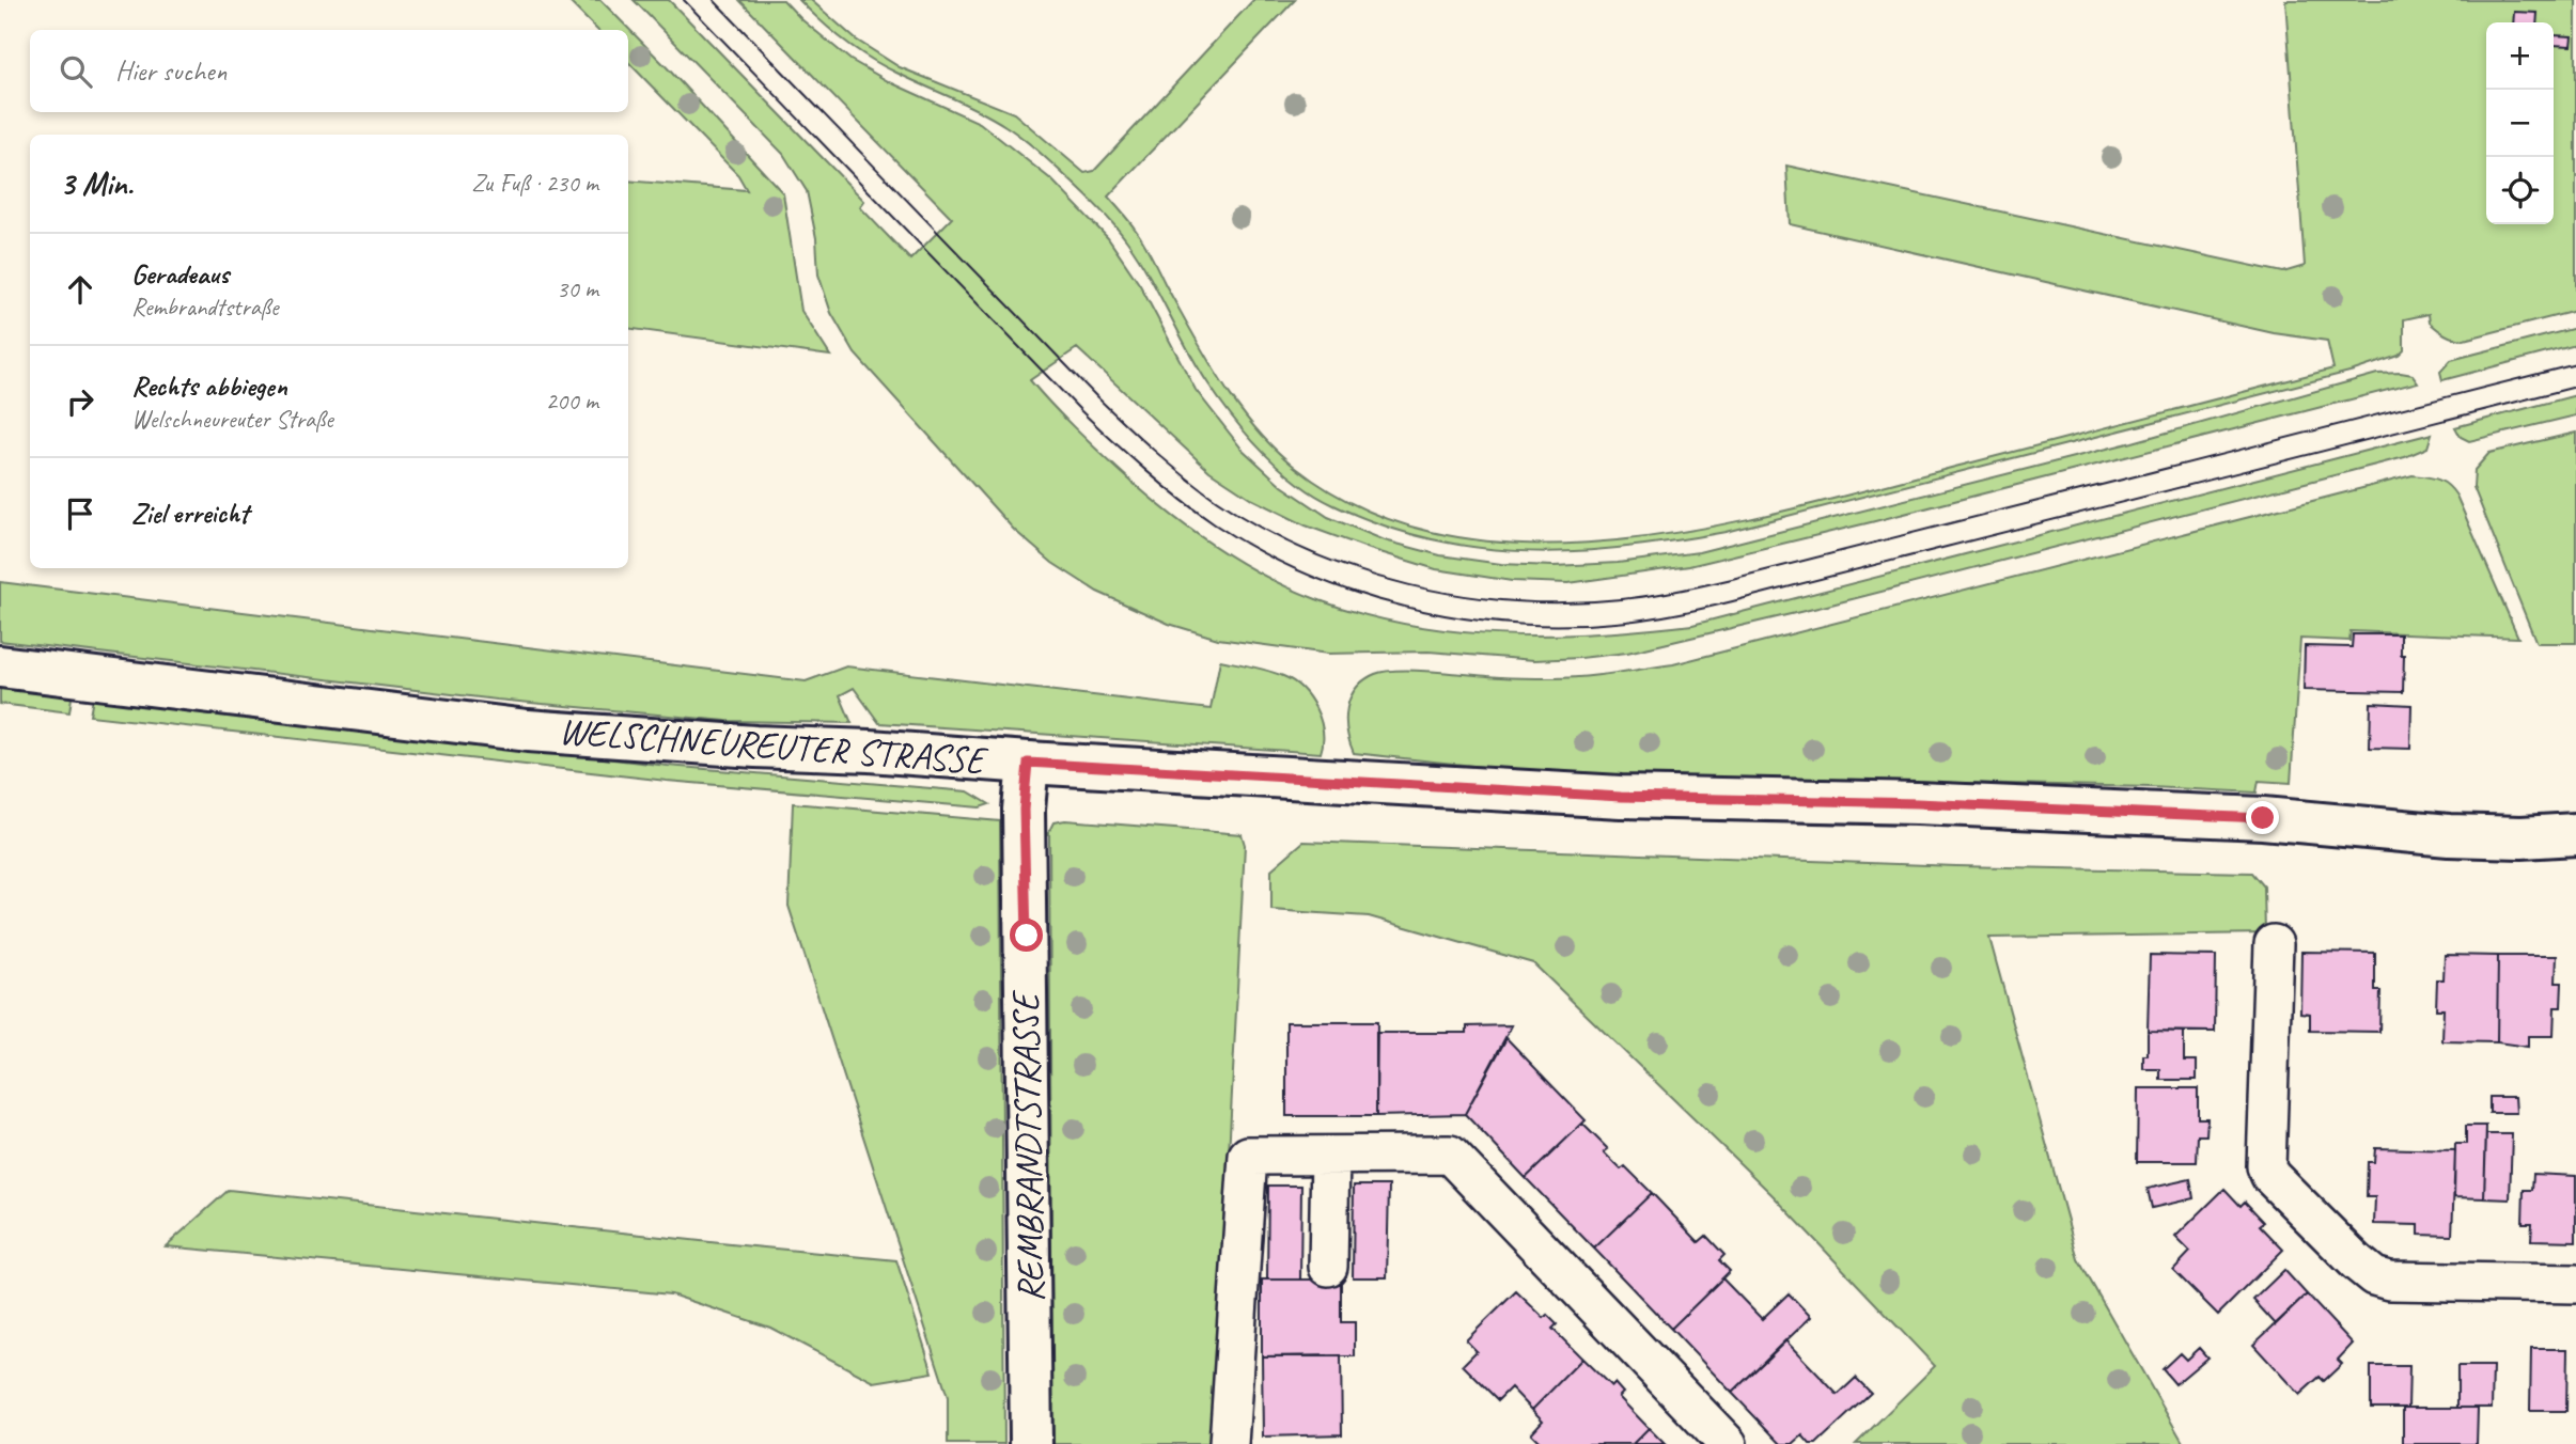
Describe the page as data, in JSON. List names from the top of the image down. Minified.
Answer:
{"streets":{"main road":["WELSCHNEUREUTER STRASSE","REMBRANDTSTRASSE"]},"crossings":[["WELSCHNEUREUTER STRASSE","REMBRANDTSTRASSE"]],"page":{"map_buttons":["+","−"],"search":"Hier suchen","heading":["3 Min.","Zu Fuß · 230 m"],"list":[["Geradeaus","Rembrandtstraße","30 m"],["Rechts abbiegen","Welschneureuter Straße","200 m"],"Ziel erreicht"]}}
